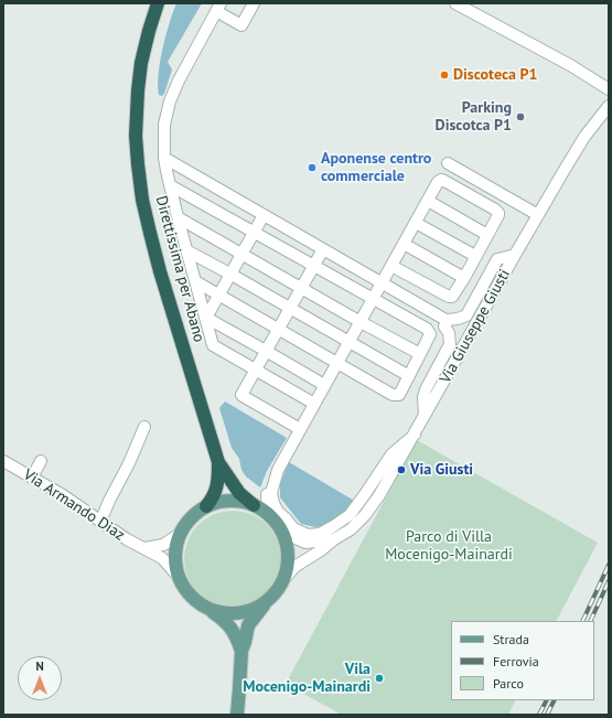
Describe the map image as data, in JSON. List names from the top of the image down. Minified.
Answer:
{"streets":{"highway":["Direttissima per Abano"],"street":["Via Giuseppe Giusti","Via Armando Diaz"]},"crossings":[["Direttissima per Abano","Via Giuseppe Giusti"],["Direttissima per Abano","Via Armando Diaz"],["Via Giuseppe Giusti","Via Armando Diaz"]],"parks":["Parco di Villa Mocenigo-Mainardi"],"places":["Discoteca P1","Parking Discotca P1","Aponense centro commerciale","Via Giusti","Vila Mocenigo-Mainardi"],"legend":["Strada","Ferrovia","Parco"],"north":"top"}
